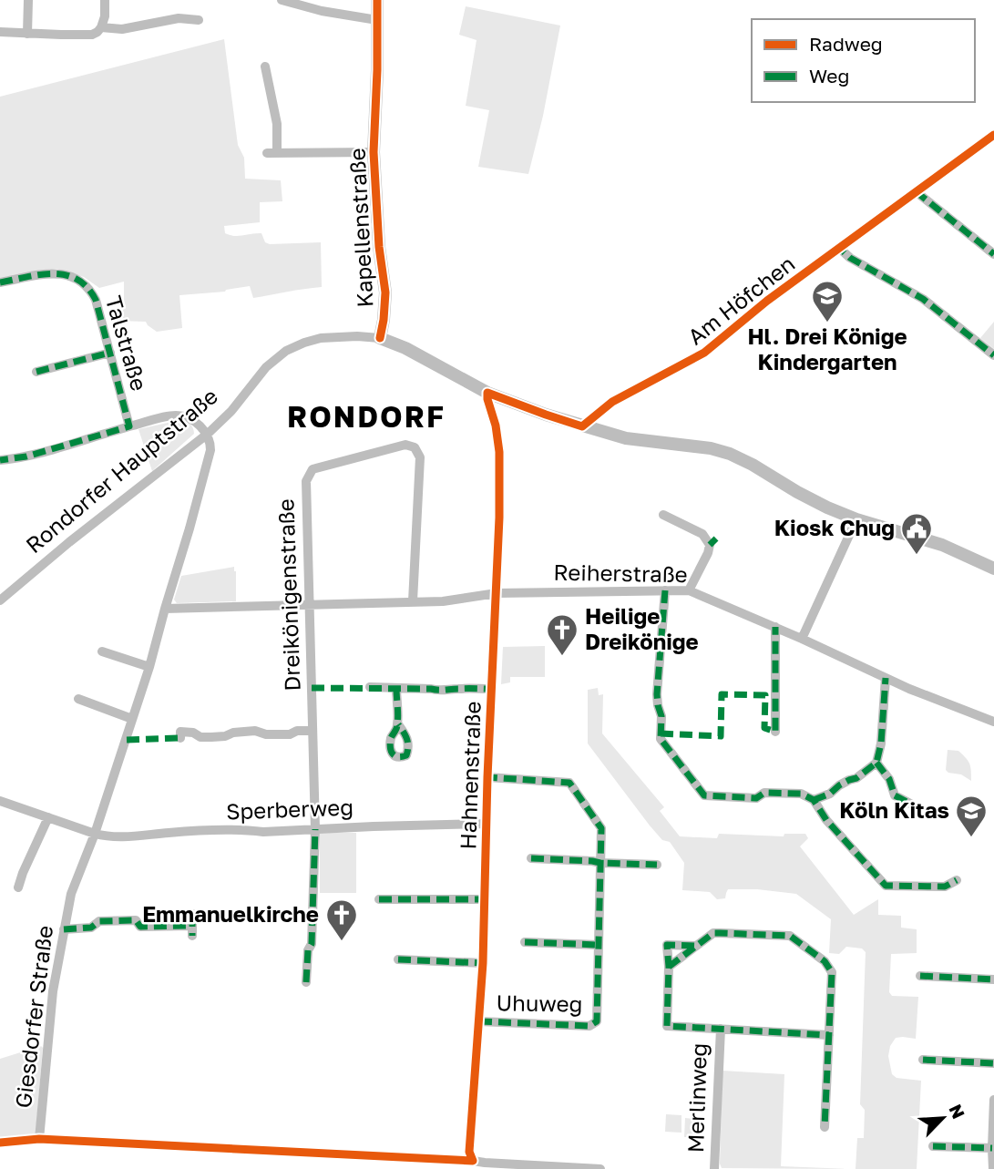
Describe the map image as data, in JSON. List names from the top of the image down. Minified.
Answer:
{"streets":{"main road":["Kapellenstraße","Rondorfer Hauptstraße"],"street":["Am Höfchen","Talstraße","Reiherstraße","Dreikönigenstraße","Hahnenstraße","Sperberweg","Uhuweg","Giesdorfer Straße","Merlinweg"]},"crossings":[["Kapellenstraße","Rondorfer Hauptstraße"],["Am Höfchen","Rondorfer Hauptstraße"],["Rondorfer Hauptstraße","Hahnenstraße"],["Rondorfer Hauptstraße","Giesdorfer Straße"],["Reiherstraße","Dreikönigenstraße"],["Reiherstraße","Hahnenstraße"],["Reiherstraße","Giesdorfer Straße"],["Dreikönigenstraße","Sperberweg"],["Hahnenstraße","Sperberweg"],["Hahnenstraße","Uhuweg"],["Sperberweg","Giesdorfer Straße"]],"districts":["RONDORF"],"places":{"school or university":["Hl. Drei Könige Kindergarten","Köln Kitas"],"public building":["Kiosk Chug"],"church":["Heilige Dreikönige","Emmanuelkirche"]},"legend":["Radweg","Weg"],"north":"top right"}
